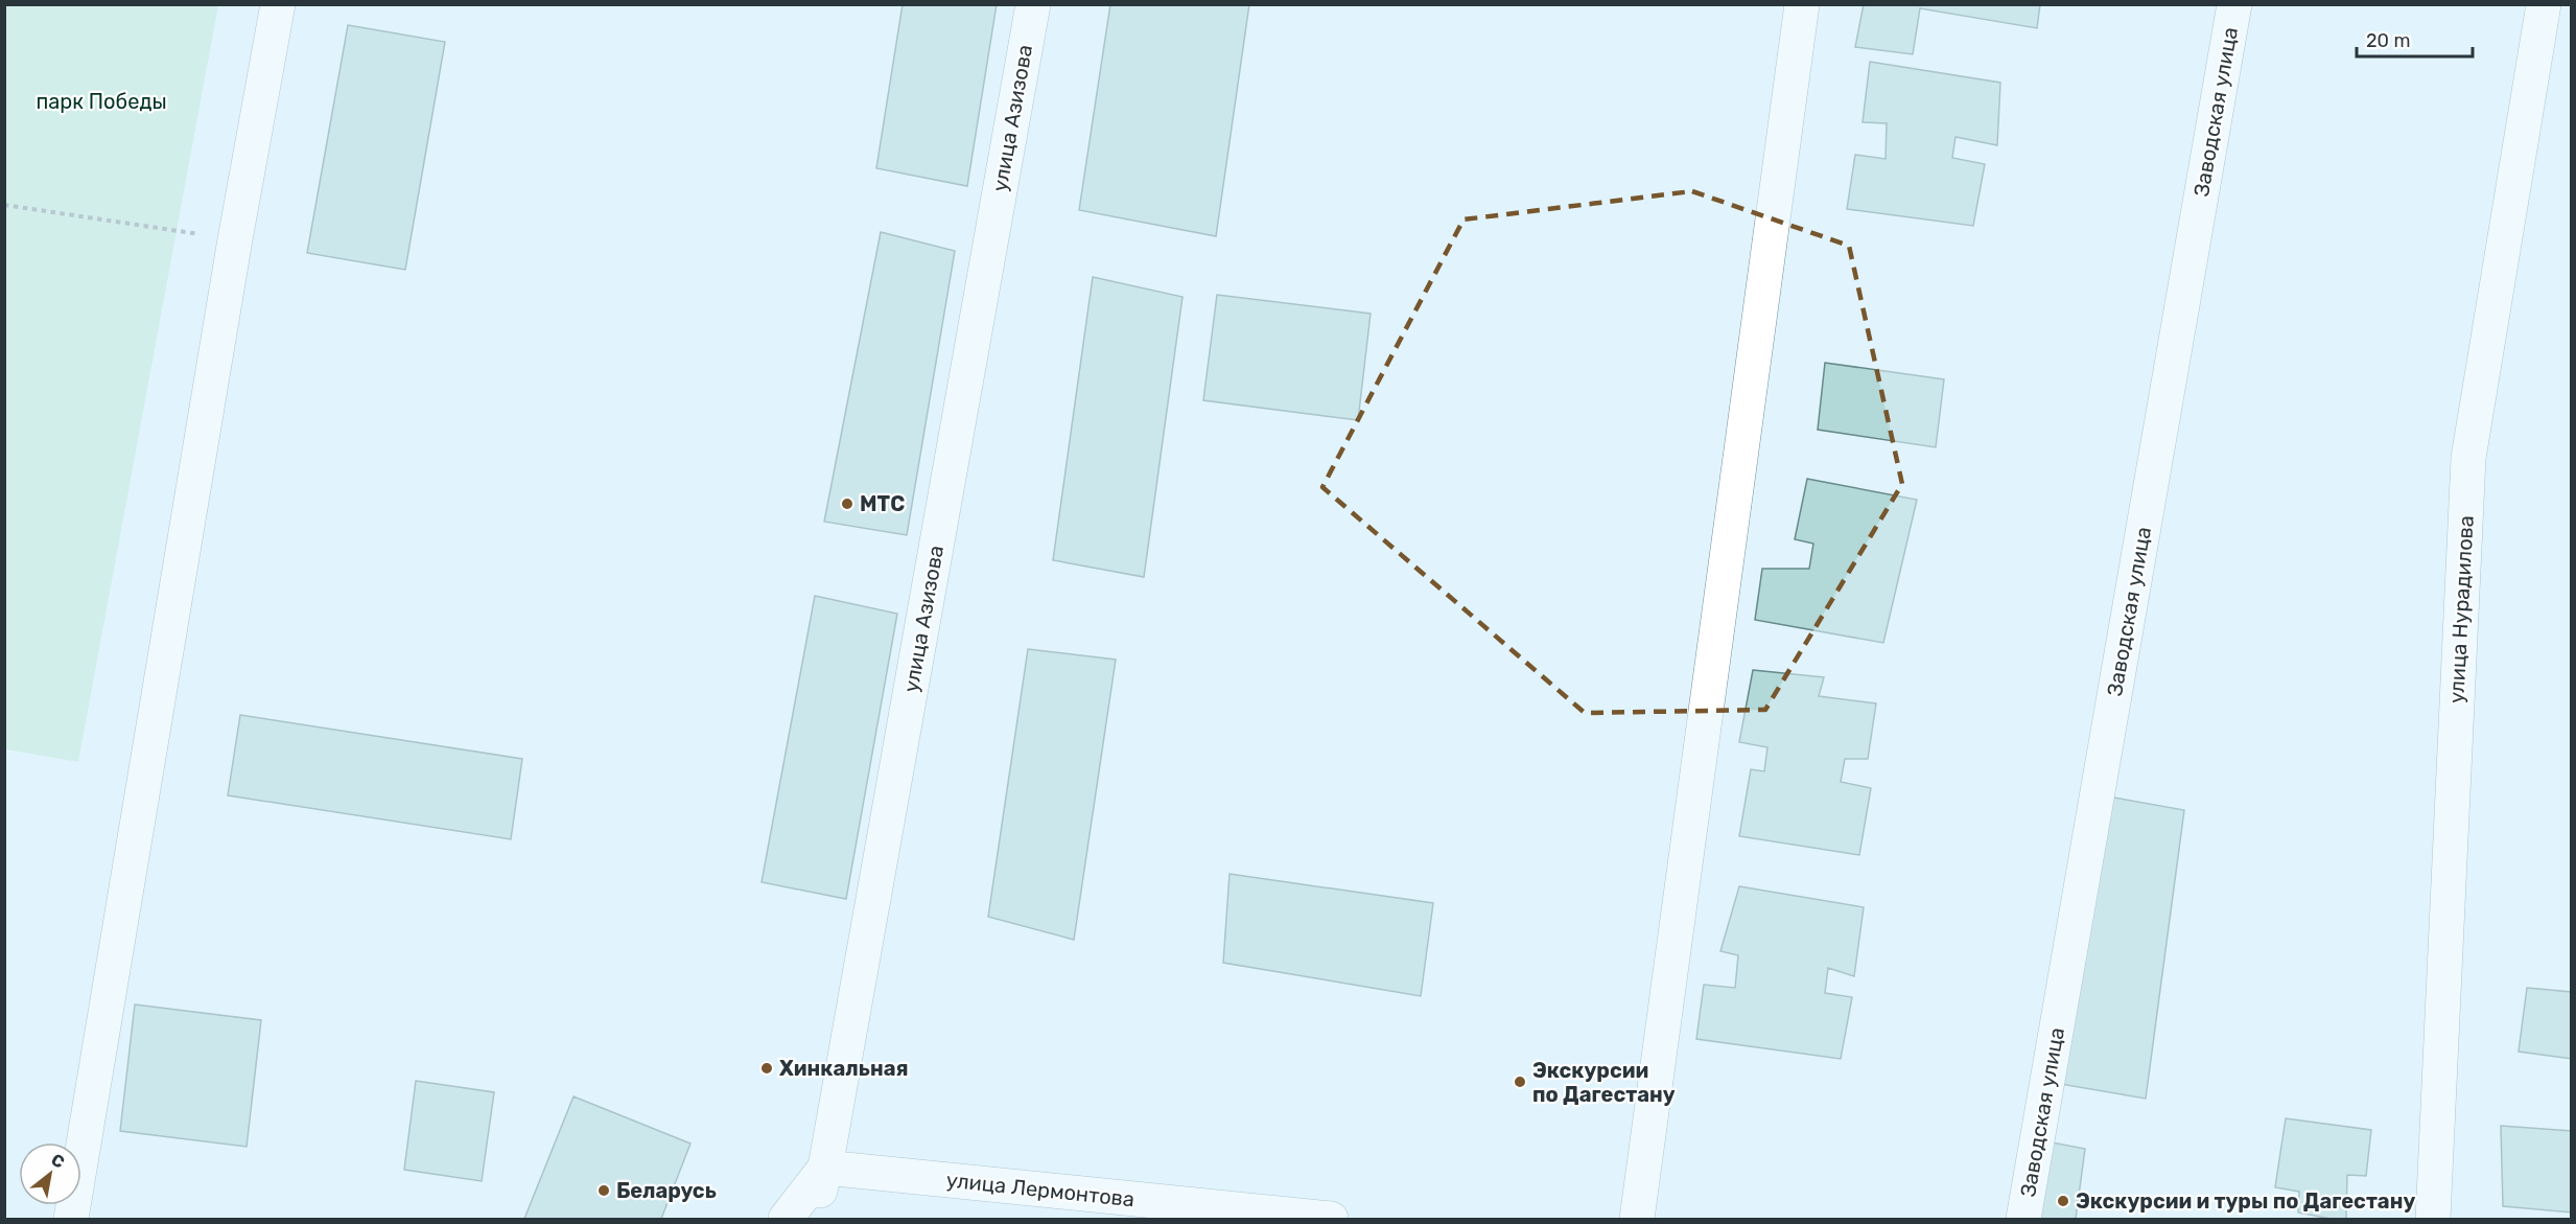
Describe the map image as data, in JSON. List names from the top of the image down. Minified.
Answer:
{"streets":{"street":["Заводская улица","улица Азизова","улица Нурадилова","улица Лермонтова"]},"crossings":[["улица Азизова","улица Лермонтова"]],"parks":["парк Победы"],"places":["МТС","Хинкальная","Экскурсии по Дагестану","Беларусь","Экскурсии и туры по Дагестану"],"scale_bar":"20 m","north":"top right"}
